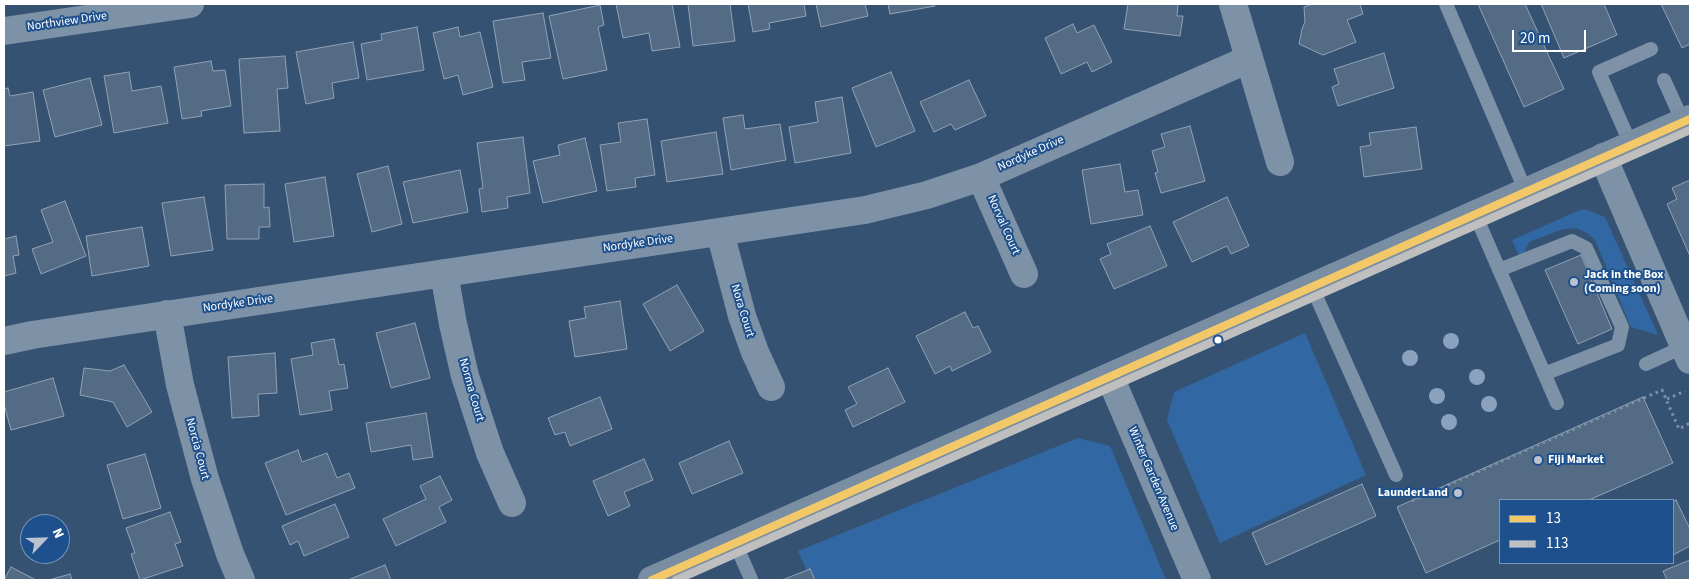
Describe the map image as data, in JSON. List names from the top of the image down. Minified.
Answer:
{"streets":{"street":["Northview Drive","Nordyke Drive","Norval Court","Nora Court","Norma Court","Norcia Court","Winter Garden Avenue"]},"crossings":[["Nordyke Drive","Norval Court"],["Nordyke Drive","Nora Court"],["Nordyke Drive","Norma Court"],["Nordyke Drive","Norcia Court"]],"places":["Jack in the Box (Coming soon)","Fiji Market","LaunderLand"],"lines":["transit line 13","transit line 113"],"legend":["13","113"],"scale_bar":"20 m","north":"top right"}
